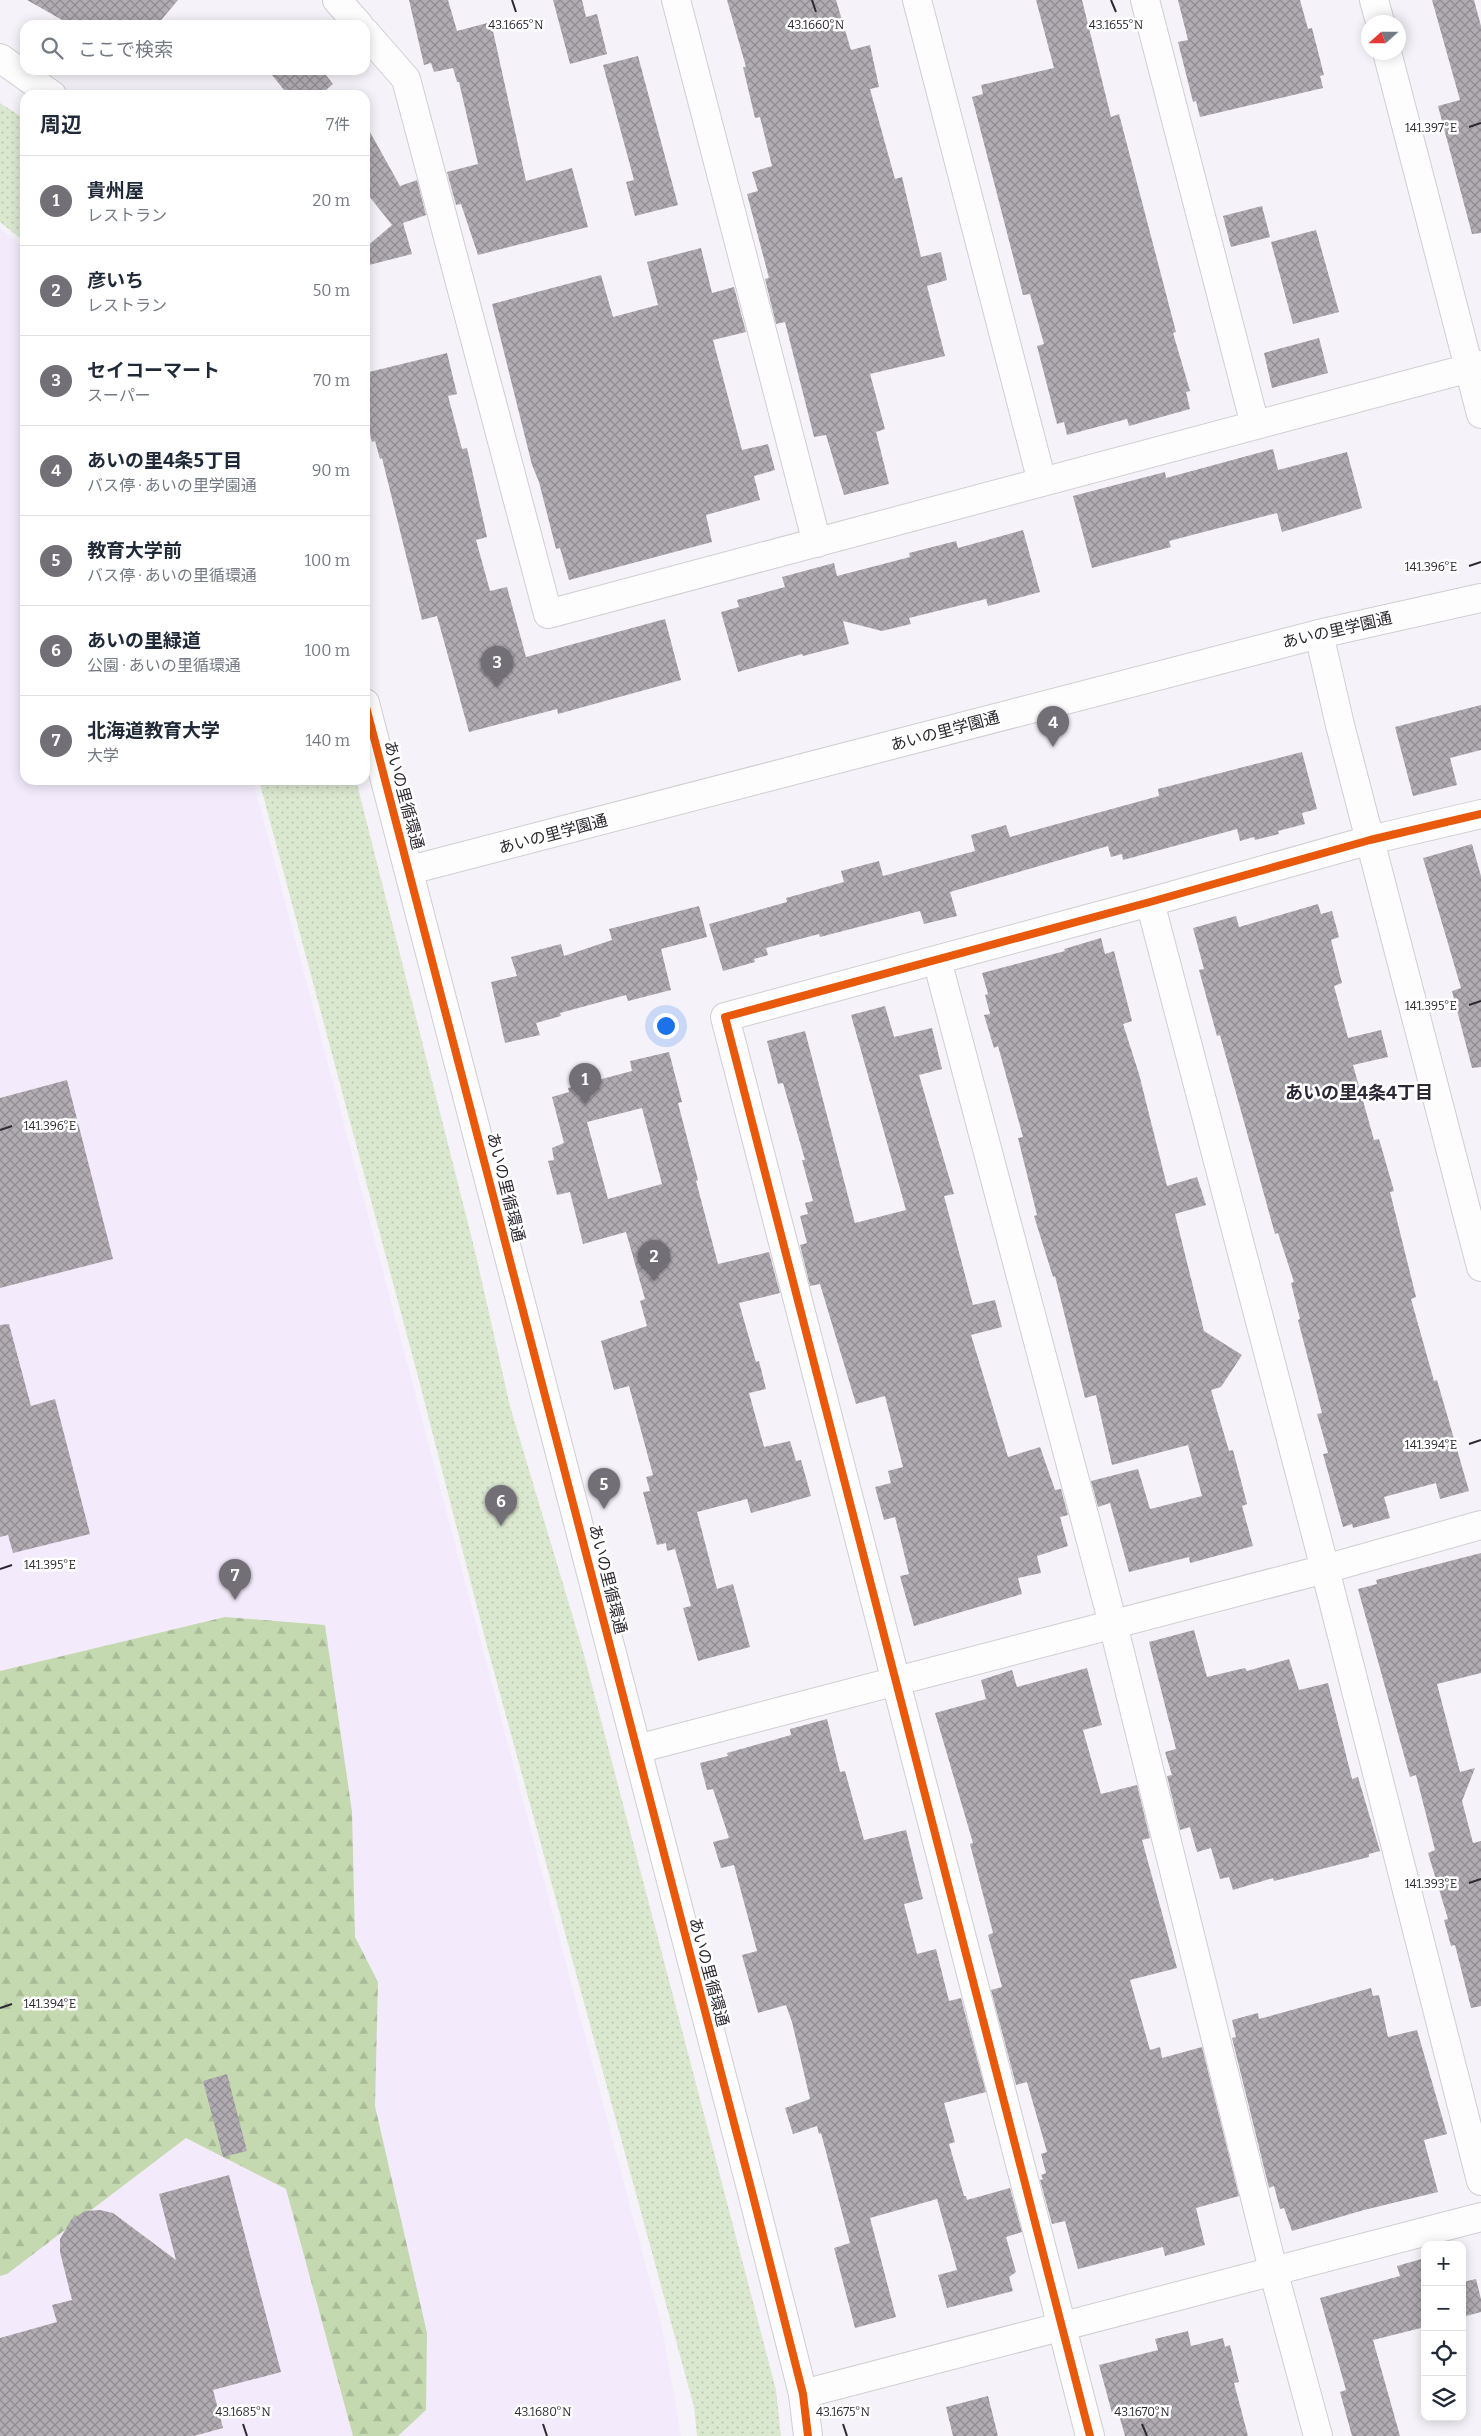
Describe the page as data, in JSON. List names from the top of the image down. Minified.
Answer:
{"streets":{"street":["あいの里学園通","あいの里循環通"]},"crossings":[["あいの里学園通","あいの里循環通"]],"districts":["あいの里4条4丁目"],"north":"left","page":{"search":"ここで検索","heading":["周辺","7件"],"list":[{"mark":"1","name":"貴州屋","note":"レストラン","value":"20 m"},{"mark":"2","name":"彦いち","note":"レストラン","value":"50 m"},{"mark":"3","name":"セイコーマート","note":"スーパー","value":"70 m"},{"mark":"4","name":"あいの里4条5丁目","note":"バス停 · あいの里学園通","value":"90 m"},{"mark":"5","name":"教育大学前","note":"バス停 · あいの里循環通","value":"100 m"},{"mark":"6","name":"あいの里緑道","note":"公園 · あいの里循環通","value":"100 m"},{"mark":"7","name":"北海道教育大学","note":"大学","value":"140 m"}],"pins":["3","4","1","2","5","6","7"],"map_buttons":["+","−"]},"coordinates":["43.1665°N","43.1660°N","43.1655°N","141.397°E","141.396°E","141.395°E","141.394°E","141.393°E","43.1685°N","43.1680°N","43.1675°N","43.1670°N"]}
